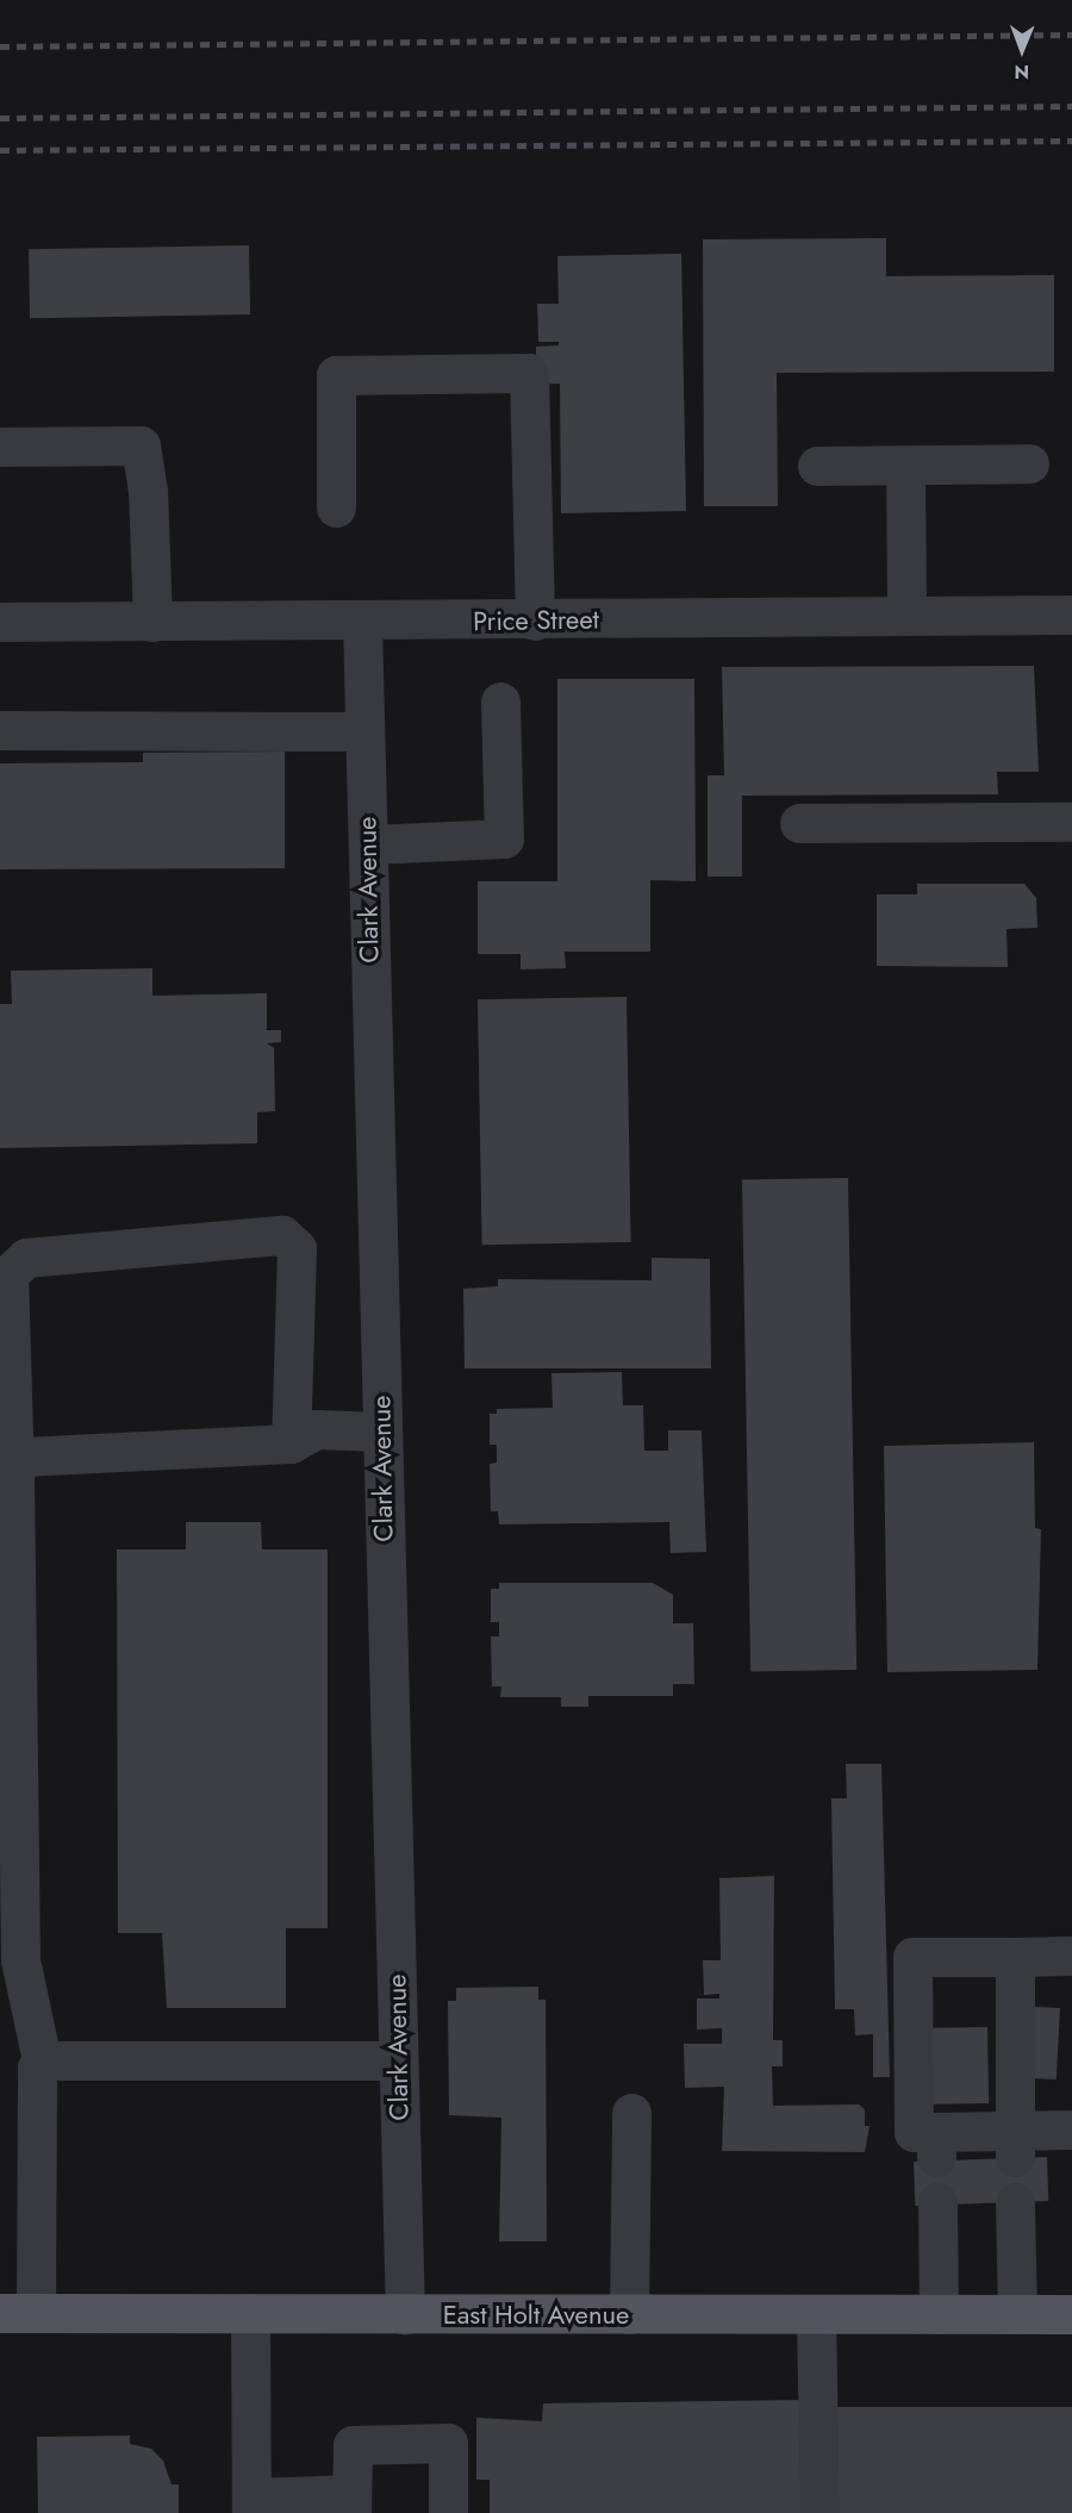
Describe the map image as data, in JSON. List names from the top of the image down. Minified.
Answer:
{"streets":{"main road":["East Holt Avenue"],"street":["Price Street","Clark Avenue"]},"crossings":[["Price Street","Clark Avenue"],["Clark Avenue","East Holt Avenue"]],"north":"bottom"}
